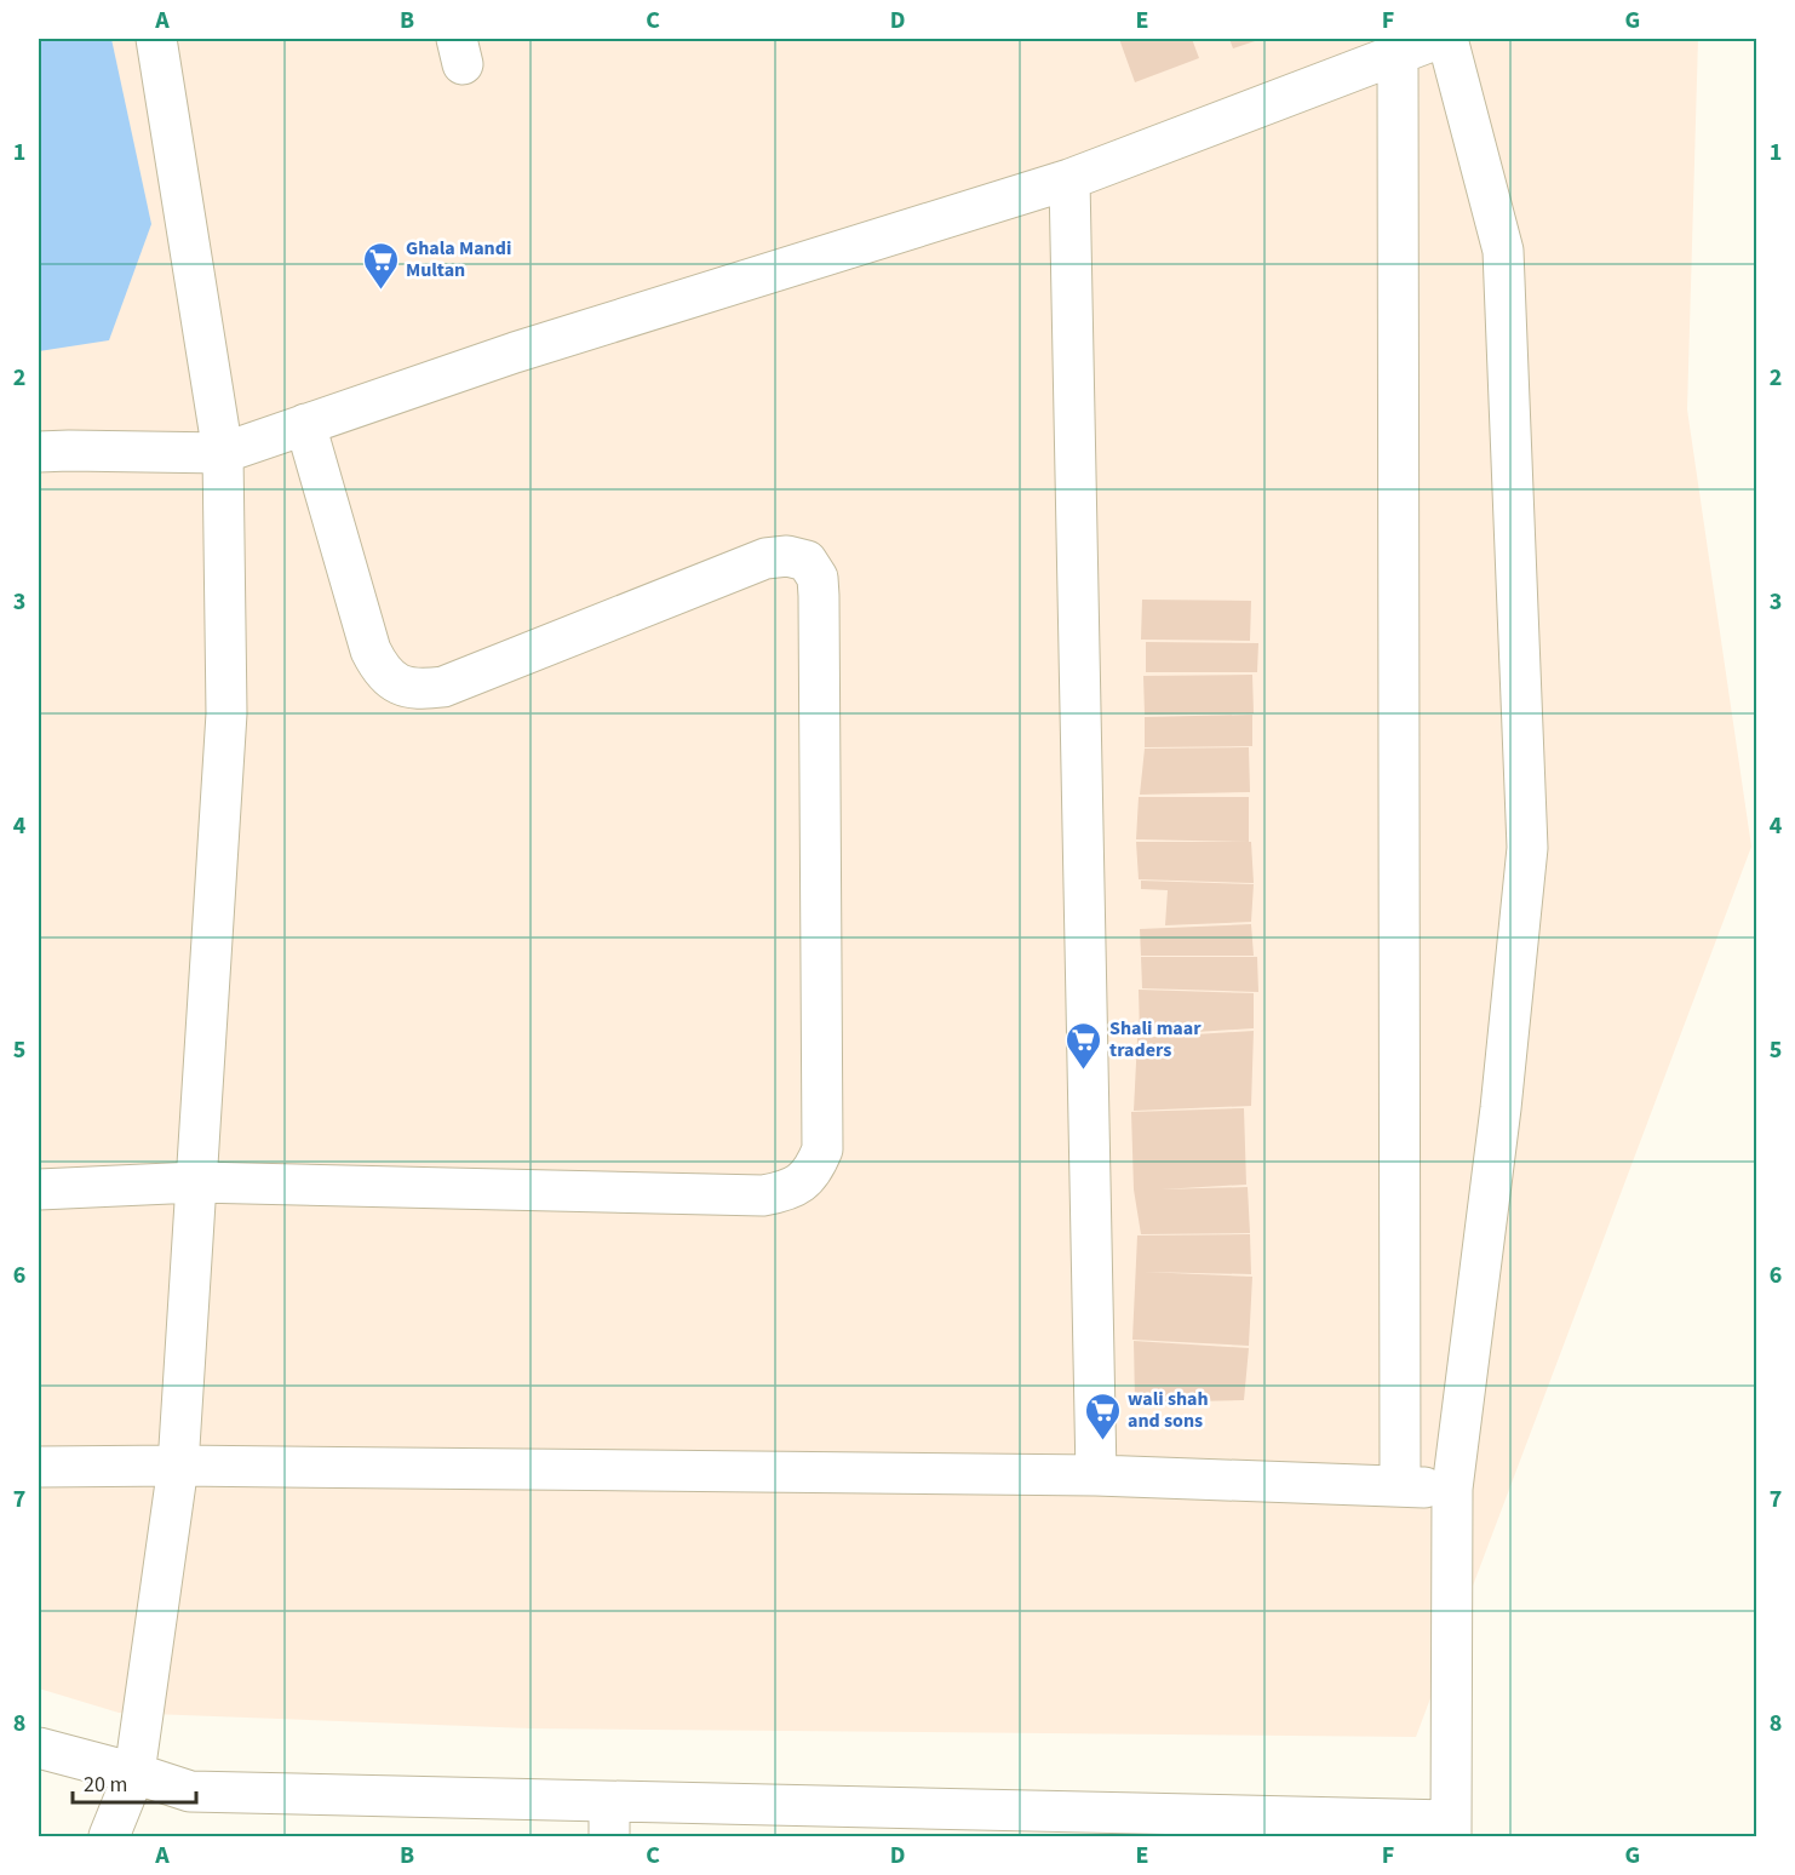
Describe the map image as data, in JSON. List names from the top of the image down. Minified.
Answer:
{"places":{"supermarket":["Ghala Mandi Multan","Shali maar traders","wali shah and sons"]},"scale_bar":"20 m","grid":{"columns":["A","B","C","D","E","F","G"],"rows":["1","2","3","4","5","6","7","8"]}}
